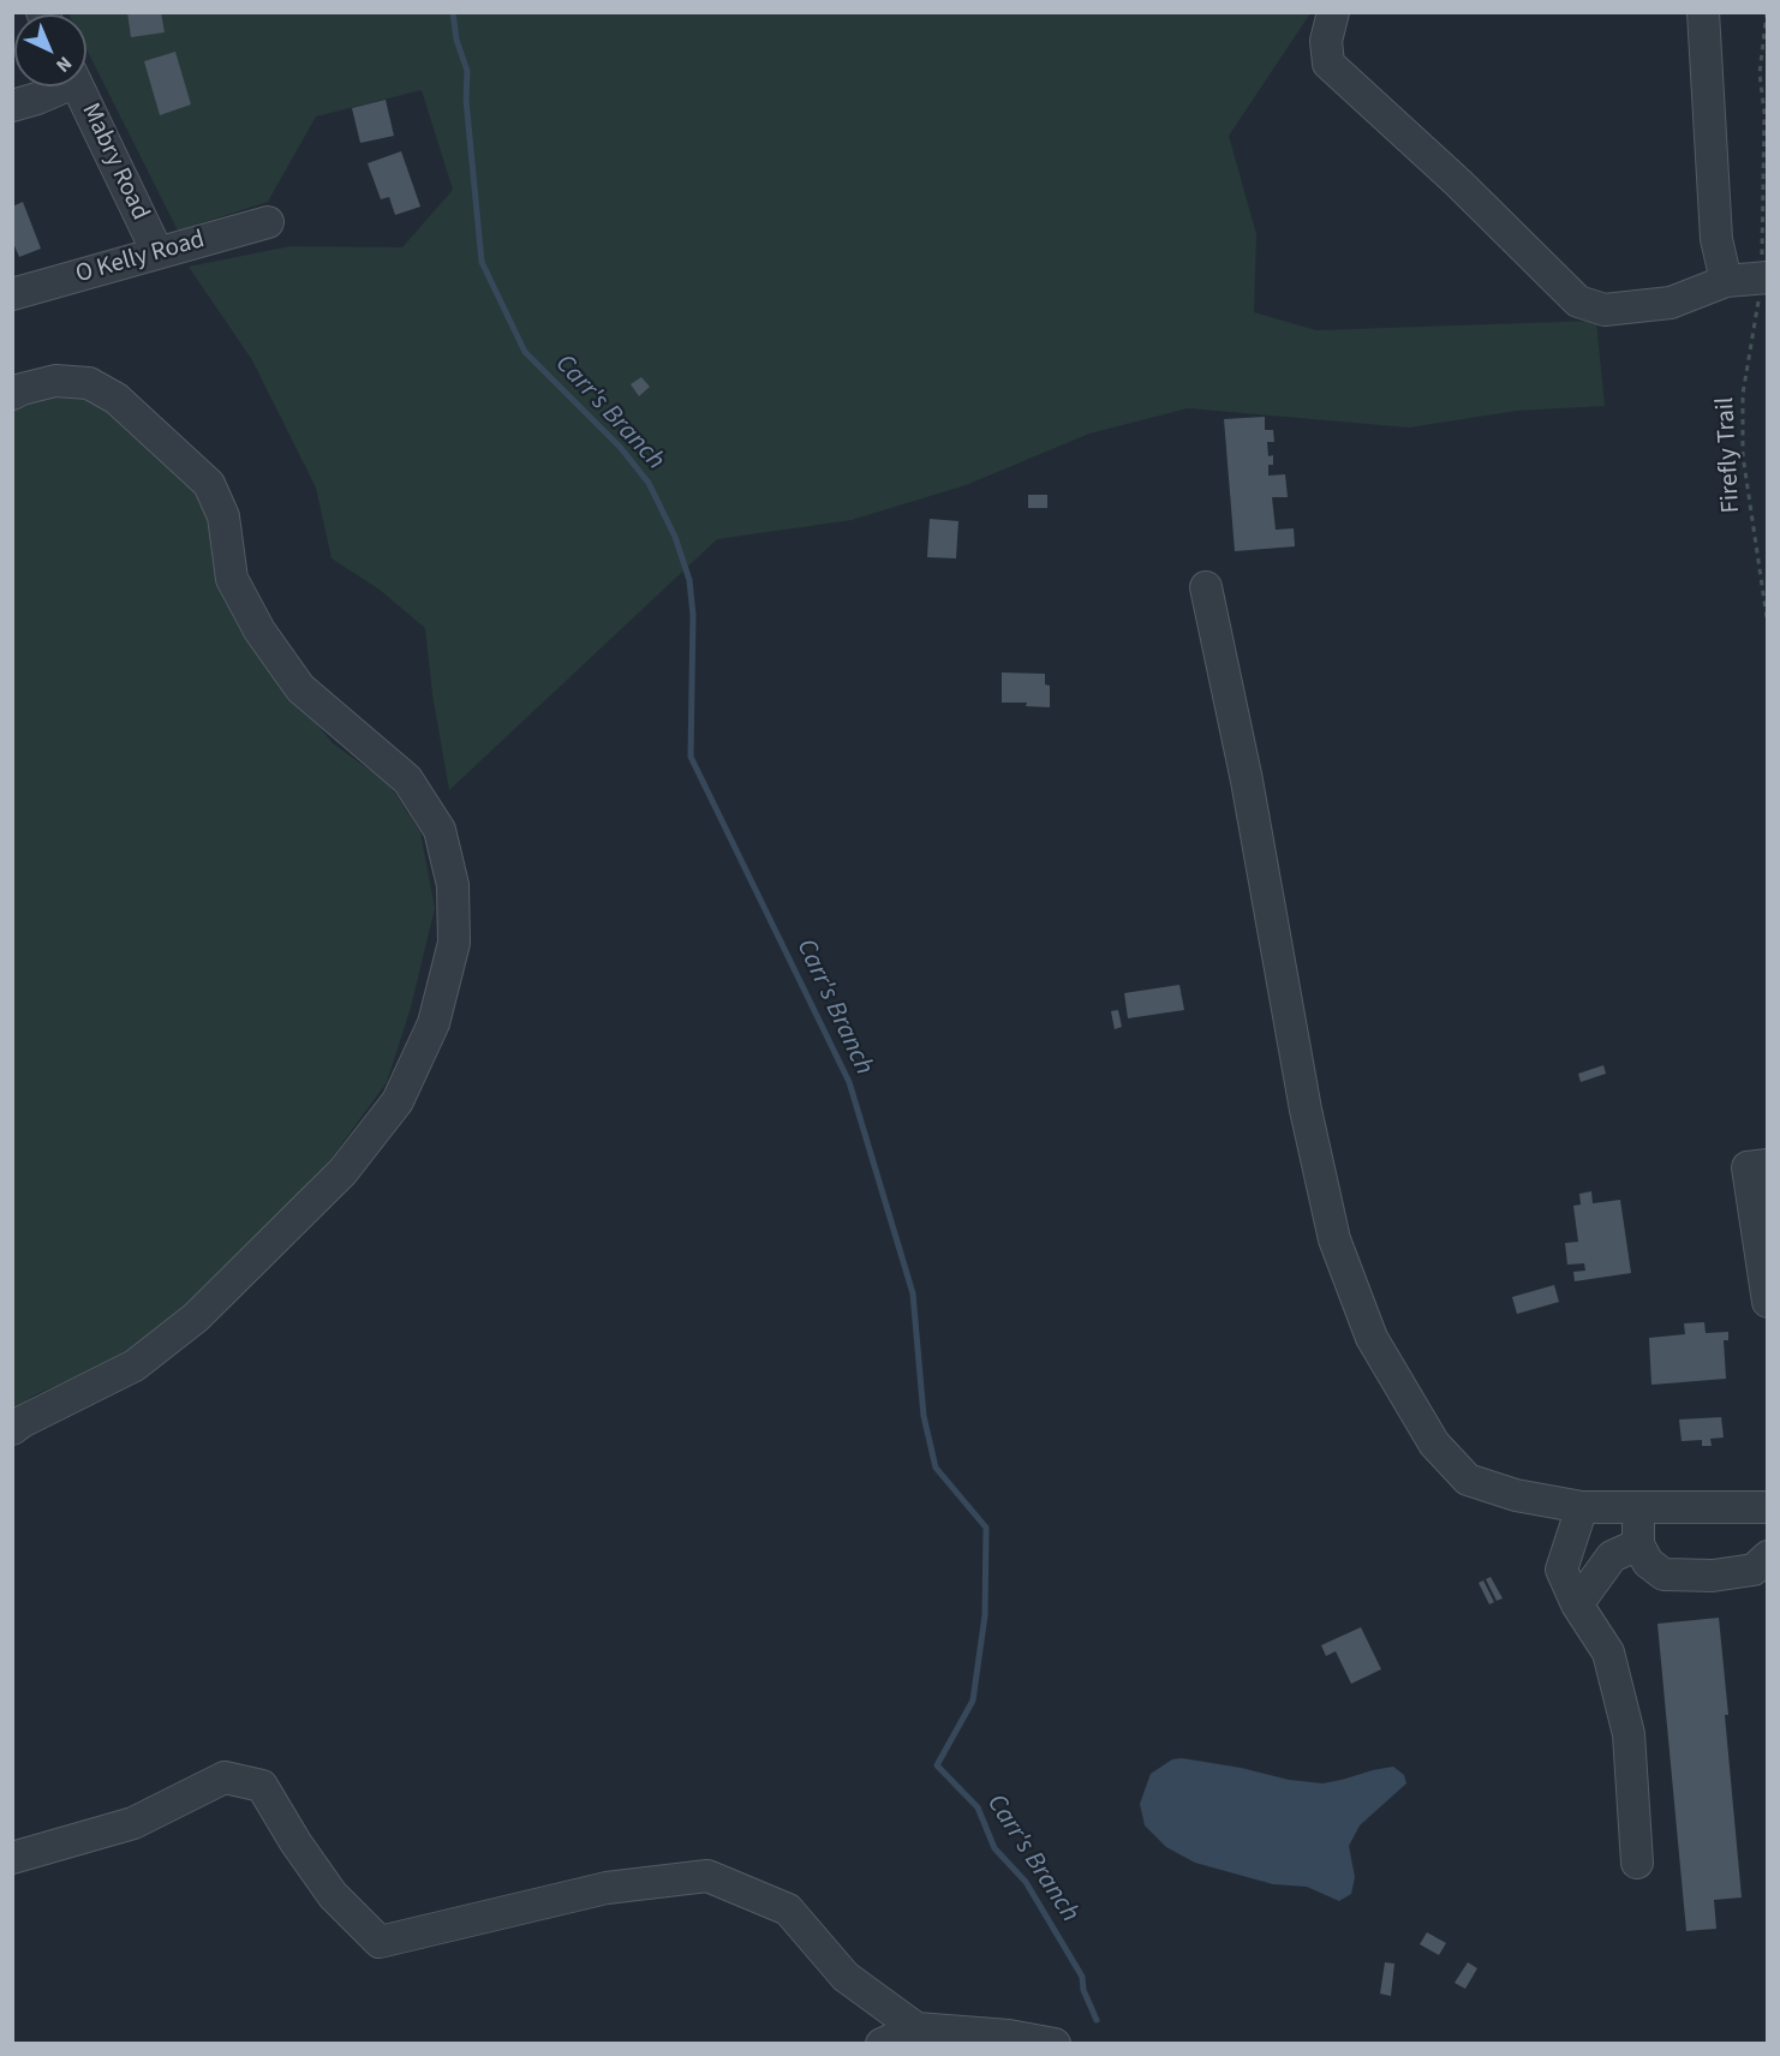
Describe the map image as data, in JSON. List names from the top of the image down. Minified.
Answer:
{"streets":{"street":["Mabry Road","O Kelly Road"],"path":["Firefly Trail"]},"crossings":[["Mabry Road","O Kelly Road"]],"water":["Carr's Branch"],"north":"bottom right"}
